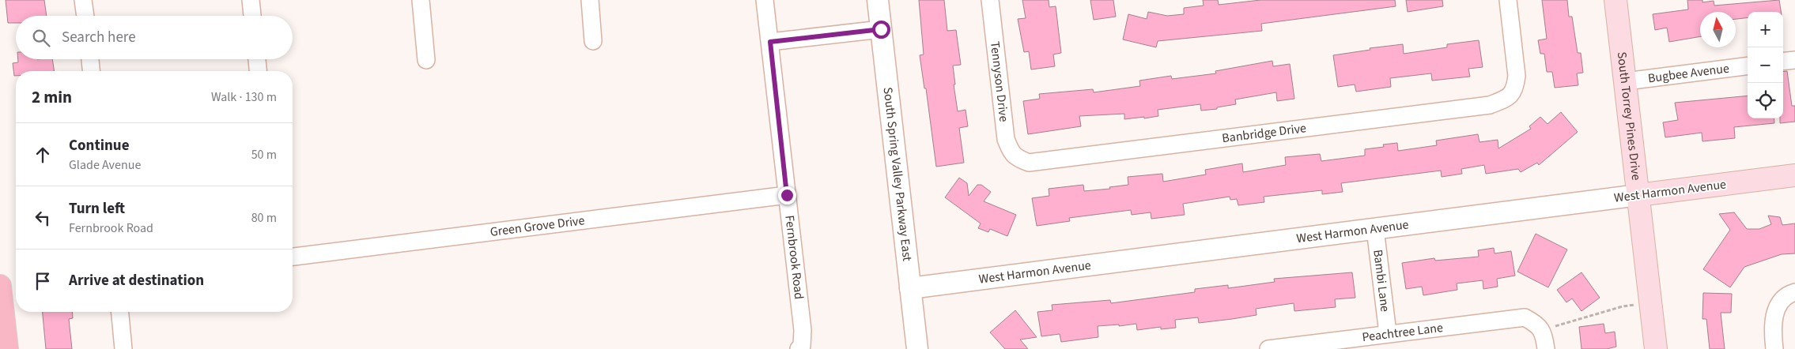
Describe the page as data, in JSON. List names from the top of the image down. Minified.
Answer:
{"streets":{"main road":["South Torrey Pines Drive","West Harmon Avenue"],"street":["Bugbee Avenue","Tennyson Drive","Banbridge Drive","South Spring Valley Parkway East","Green Grove Drive","Fernbrook Road","Bambi Lane","Peachtree Lane"]},"crossings":[["Bugbee Avenue","South Torrey Pines Drive"],["Tennyson Drive","Banbridge Drive"],["South Torrey Pines Drive","West Harmon Avenue"],["South Spring Valley Parkway East","West Harmon Avenue"],["West Harmon Avenue","Bambi Lane"],["Green Grove Drive","Fernbrook Road"],["Bambi Lane","Peachtree Lane"]],"north":"top","page":{"map_buttons":["+","−"],"search":"Search here","heading":["2 min","Walk · 130 m"],"list":[["Continue","Glade Avenue","50 m"],["Turn left","Fernbrook Road","80 m"],"Arrive at destination"]}}
